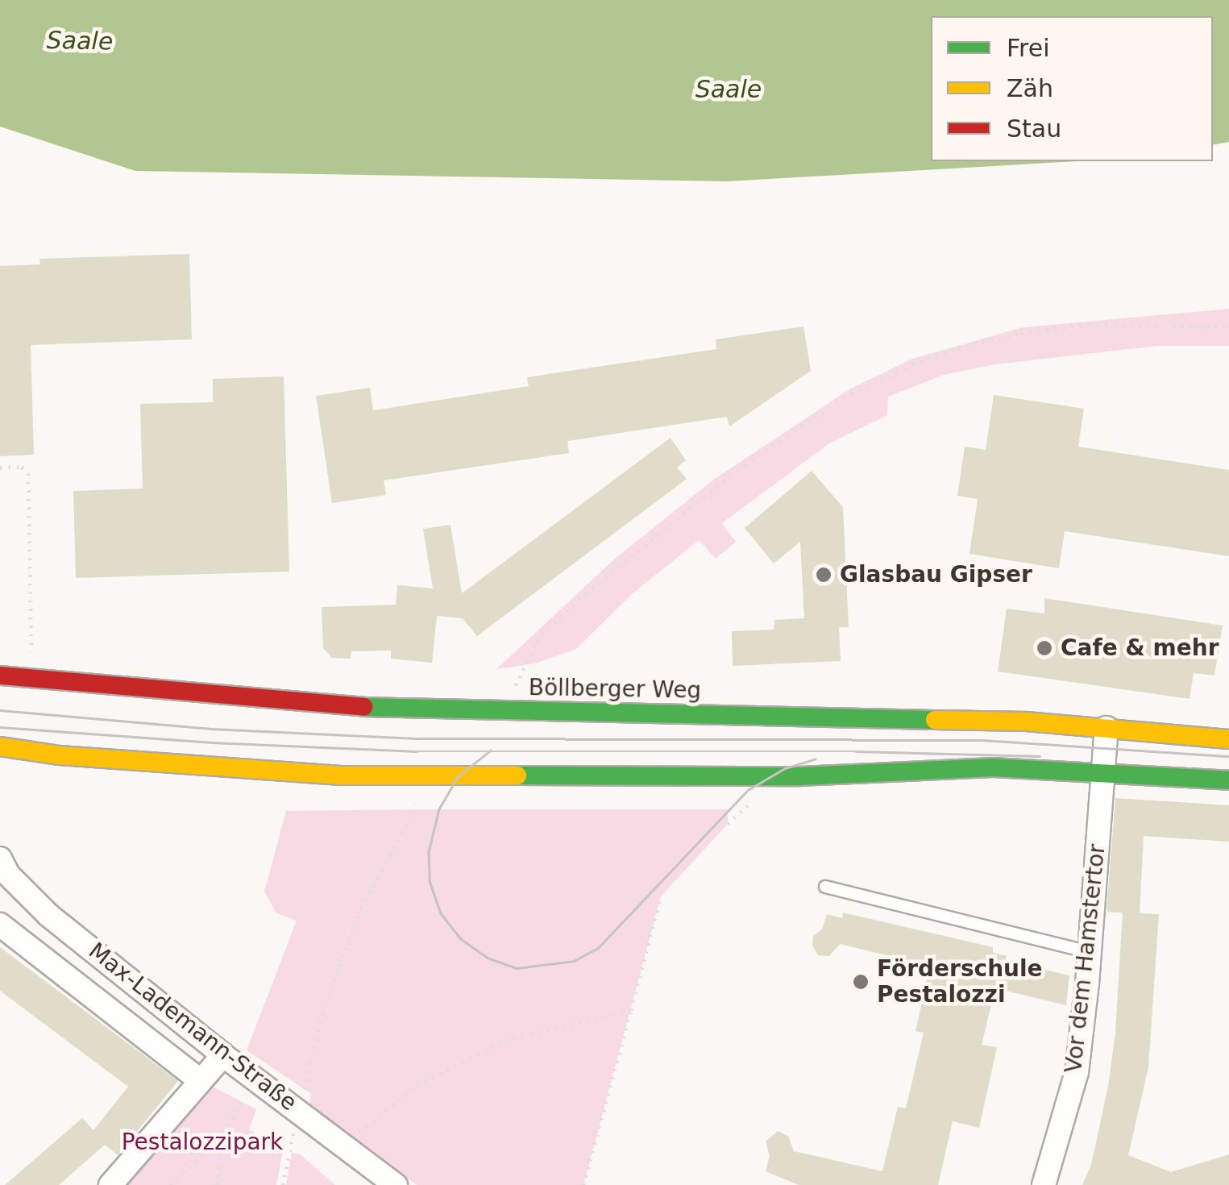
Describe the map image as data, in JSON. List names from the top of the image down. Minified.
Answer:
{"streets":{"street":["Böllberger Weg","Vor dem Hamstertor","Max-Lademann-Straße"]},"crossings":[["Böllberger Weg","Vor dem Hamstertor"]],"water":["Saale"],"parks":["Pestalozzipark"],"places":["Glasbau Gipser","Cafe & mehr","Förderschule Pestalozzi"],"legend":["Frei","Zäh","Stau"]}
